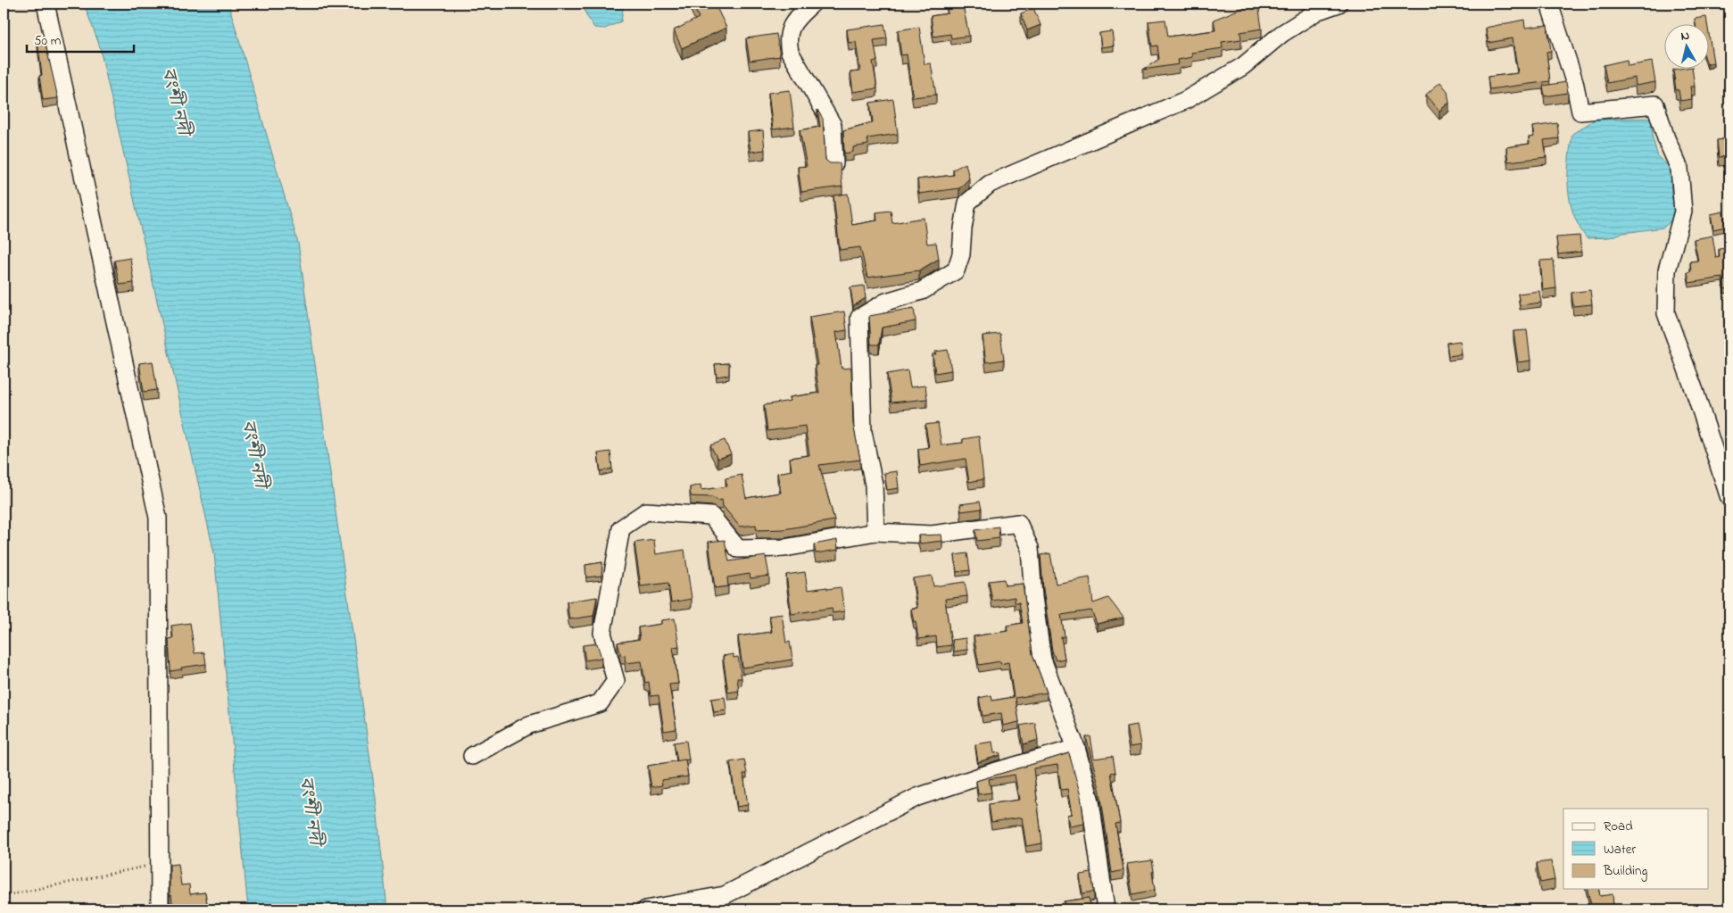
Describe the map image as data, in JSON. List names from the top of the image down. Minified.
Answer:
{"water":["বংশী নদী"],"legend":["Road","Water","Building"],"scale_bar":"50 m","north":"top"}
